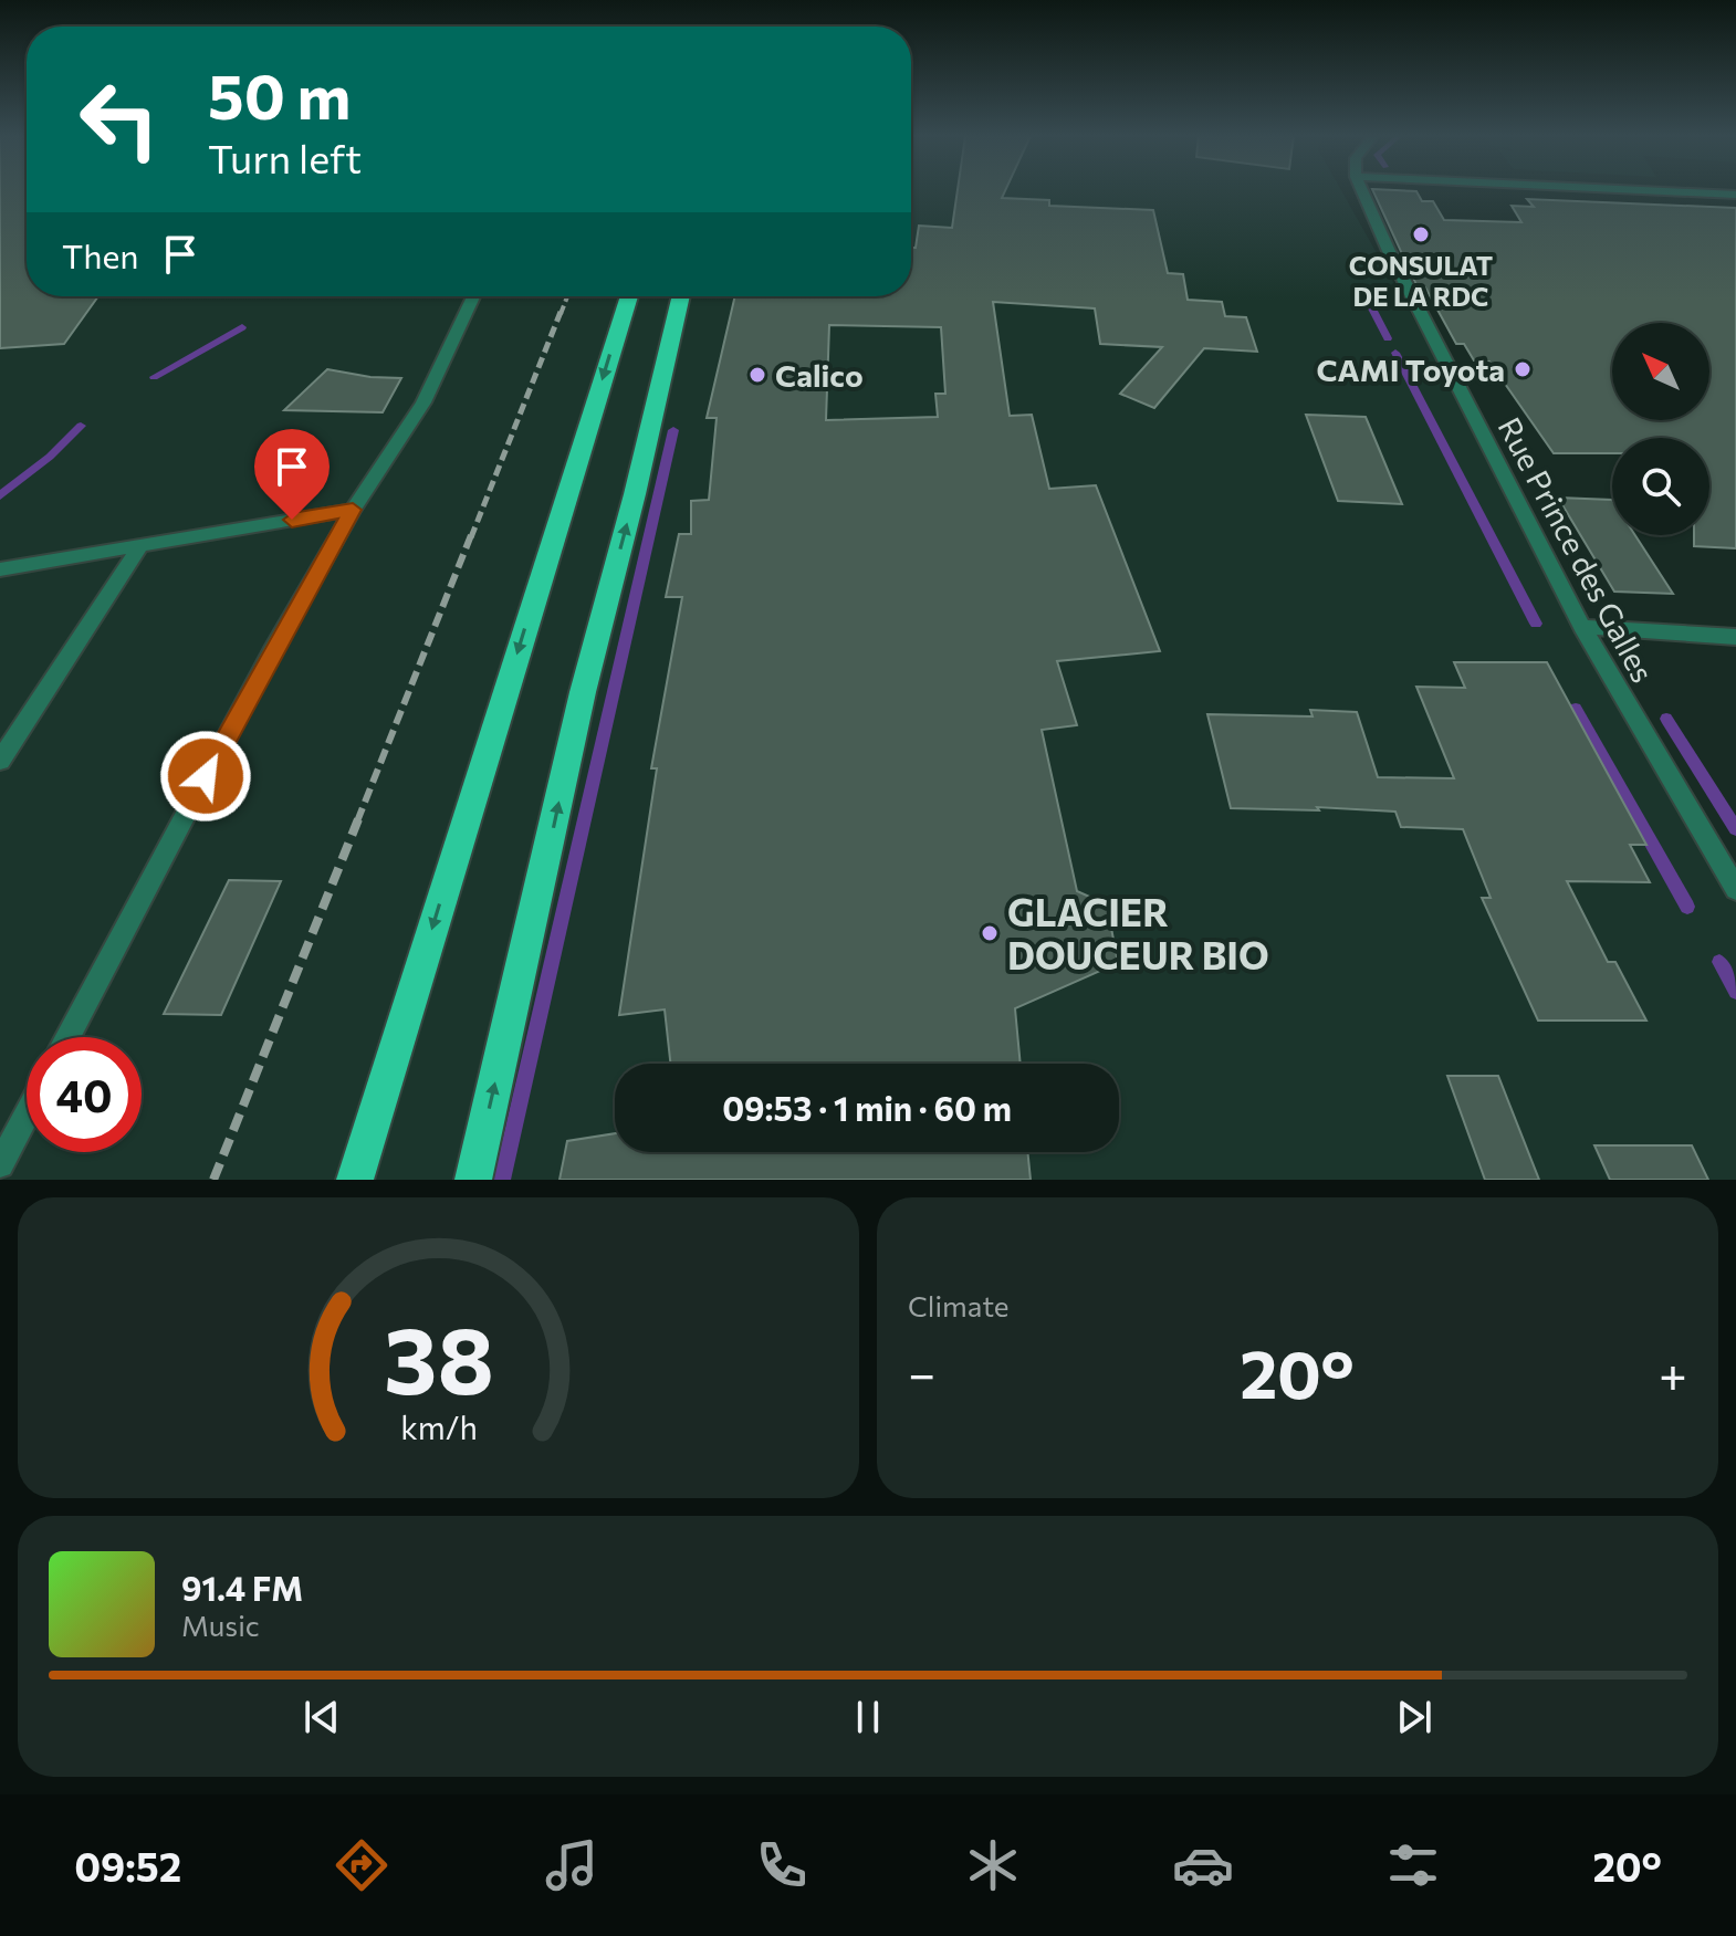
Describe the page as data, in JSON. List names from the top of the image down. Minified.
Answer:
{"streets":{"street":["Rue Prince des Galles"]},"places":["CONSULAT DE LA RDC","CAMI Toyota","Calico","GLACIER DOUCEUR BIO"],"north":"top left","page":{"turn":["50 m","Turn left"],"then":"Then","limit":"40","trip":"09:53 · 1 min · 60 m","tile":"Climate","heat":["−","20°","+"],"song":["91.4 FM","Music"],"tabs":["09:52","20°"],"gauge":["38","km/h"]}}
